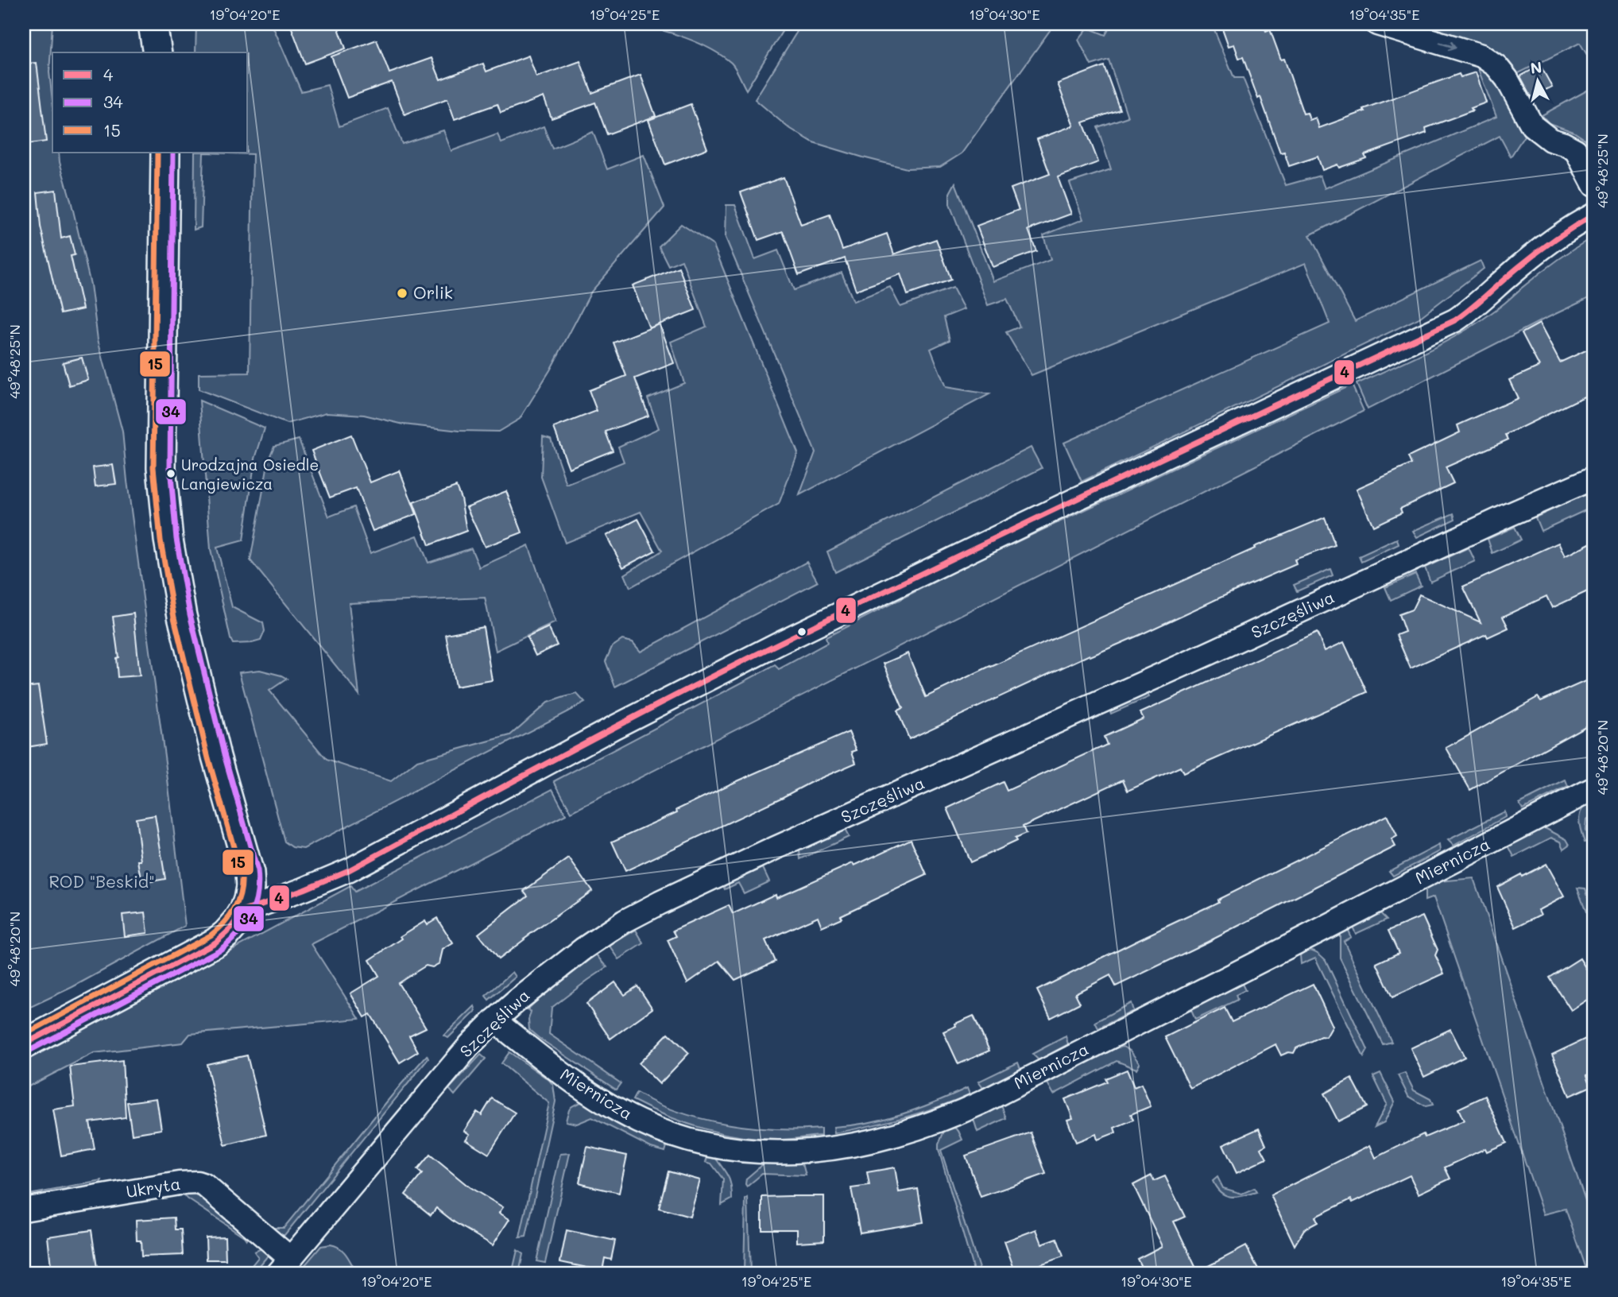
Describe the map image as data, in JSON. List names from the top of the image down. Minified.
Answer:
{"streets":{"street":["Szczęśliwa","Miernicza","Ukryta"]},"crossings":[["Szczęśliwa","Miernicza"],["Szczęśliwa","Ukryta"]],"parks":["ROD \"Beskid\""],"places":["Orlik","Urodzajna Osiedle Langiewicza"],"lines":["transit line 34","transit line 15","transit line 4"],"legend":["4","34","15"],"north":"top","coordinates":["19°04'20\"E","19°04'25\"E","19°04'30\"E","19°04'35\"E","49°48'25\"N","49°48'20\"N"]}
